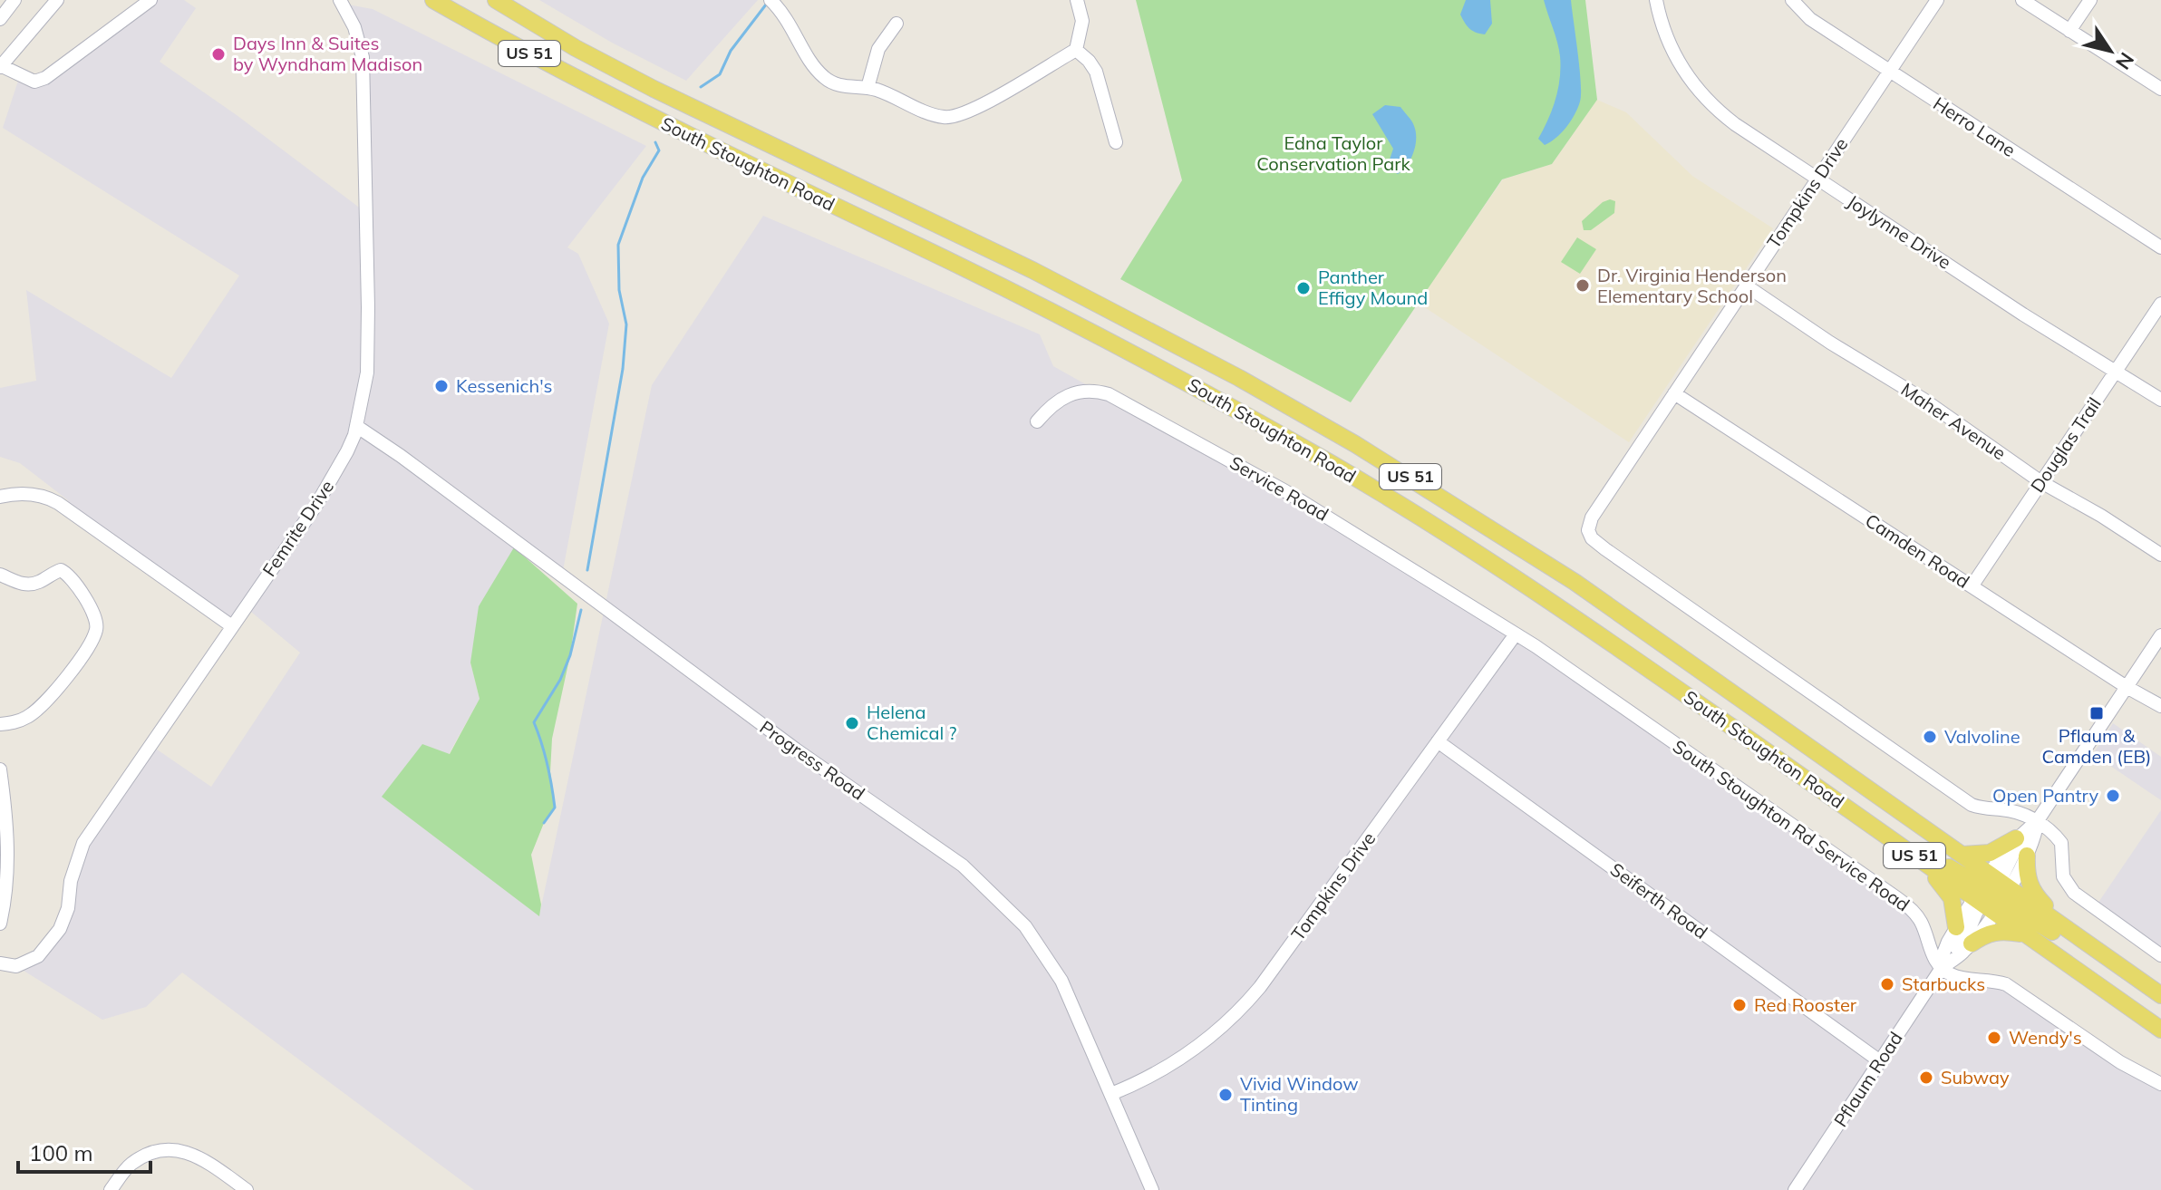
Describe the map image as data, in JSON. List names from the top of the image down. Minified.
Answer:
{"streets":{"main road":["US 51","South Stoughton Road"],"street":["Herro Lane","Tompkins Drive","Joylynne Drive","Maher Avenue","Douglas Trail","Service Road","Femrite Drive","Camden Road","Progress Road","South Stoughton Rd Service Road","Seiferth Road","Pflaum Road"]},"crossings":[["Herro Lane","Tompkins Drive"],["South Stoughton Road","Pflaum Road"],["Tompkins Drive","Joylynne Drive"],["Tompkins Drive","Maher Avenue"],["Tompkins Drive","Service Road"],["Tompkins Drive","Camden Road"],["Tompkins Drive","Progress Road"],["Tompkins Drive","South Stoughton Rd Service Road"],["Tompkins Drive","Seiferth Road"],["Tompkins Drive","Pflaum Road"],["Joylynne Drive","Douglas Trail"],["Maher Avenue","Douglas Trail"],["Douglas Trail","Camden Road"],["Service Road","South Stoughton Rd Service Road"],["Femrite Drive","Progress Road"],["Camden Road","Pflaum Road"],["South Stoughton Rd Service Road","Pflaum Road"],["Seiferth Road","Pflaum Road"]],"parks":["Edna Taylor Conservation Park"],"places":{"other":["Days Inn & Suites by Wyndham Madison","Dr. Virginia Henderson Elementary School","Panther Effigy Mound","Kessenich's","Helena Chemical ?","Valvoline","Open Pantry","Starbucks","Red Rooster","Wendy's","Subway","Vivid Window Tinting"],"transit":["Pflaum & Camden (EB)"]},"scale_bar":"100 m","north":"bottom right"}
